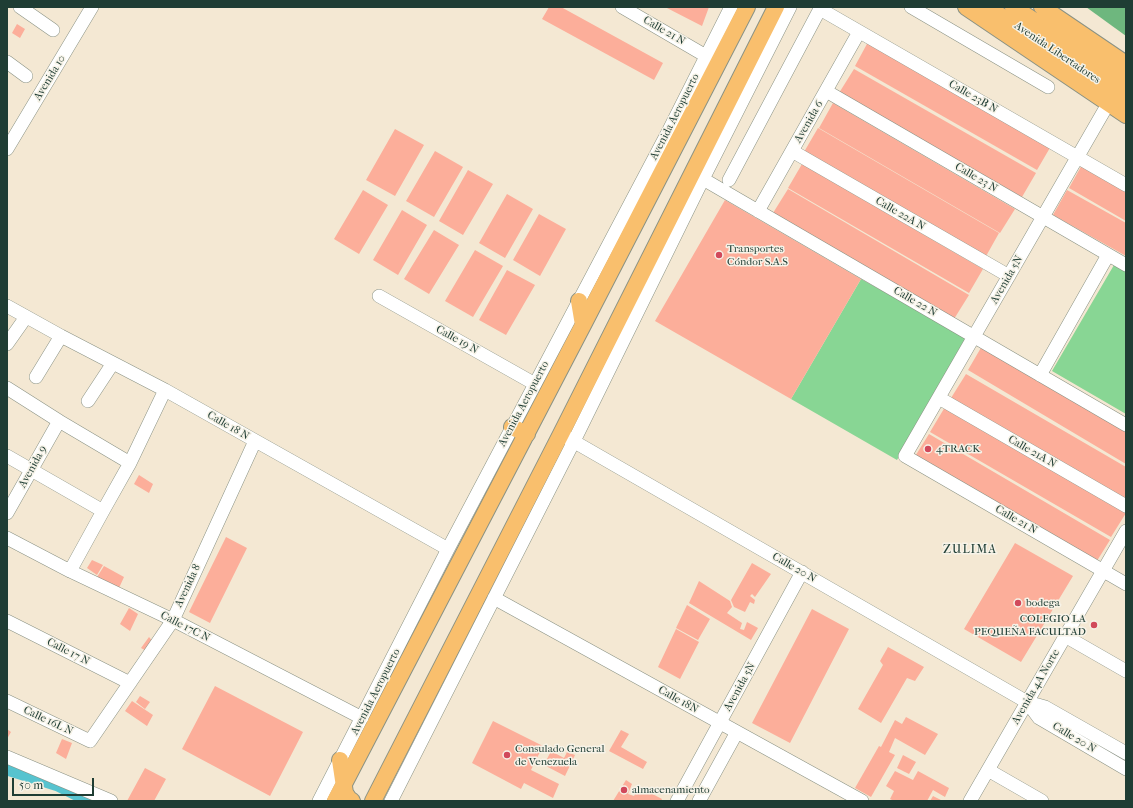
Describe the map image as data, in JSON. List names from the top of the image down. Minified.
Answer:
{"streets":{"main road":["Avenida Libertadores","Avenida Aeropuerto"],"street":["Calle 21 N","Avenida 10","Calle 23B N","Avenida 6","Calle 23 N","Calle 22A N","Avenida 5N","Calle 22 N","Calle 19 N","Calle 18 N","Calle 21A N","Avenida 9","Calle 20 N","Avenida 8","Calle 17C N","Calle 17 N","Avenida 4A Norte","Calle 18N","Calle 16L N"]},"crossings":[["Calle 21 N","Avenida Aeropuerto"],["Calle 21 N","Avenida 5N"],["Calle 21 N","Avenida 4A Norte"],["Calle 23B N","Avenida 6"],["Calle 23B N","Avenida 5N"],["Avenida Aeropuerto","Calle 19 N"],["Avenida Aeropuerto","Calle 18 N"],["Avenida Aeropuerto","Calle 17C N"],["Avenida 6","Calle 23 N"],["Avenida 6","Calle 22A N"],["Avenida 6","Calle 22 N"],["Calle 23 N","Avenida 5N"],["Calle 22A N","Avenida 5N"],["Avenida 5N","Calle 22 N"],["Avenida 5N","Calle 21A N"],["Avenida 5N","Calle 20 N"],["Avenida 5N","Calle 18N"],["Calle 18 N","Avenida 8"],["Calle 20 N","Avenida 4A Norte"],["Avenida 8","Calle 17C N"],["Avenida 8","Calle 17 N"],["Avenida 8","Calle 16L N"]],"districts":["ZULIMA"],"places":["Transportes Cóndor S.A.S","4TRACK","bodega","COLEGIO LA PEQUEÑA FACULTAD","Consulado General de Venezuela","almacenamiento"],"scale_bar":"50 m"}
